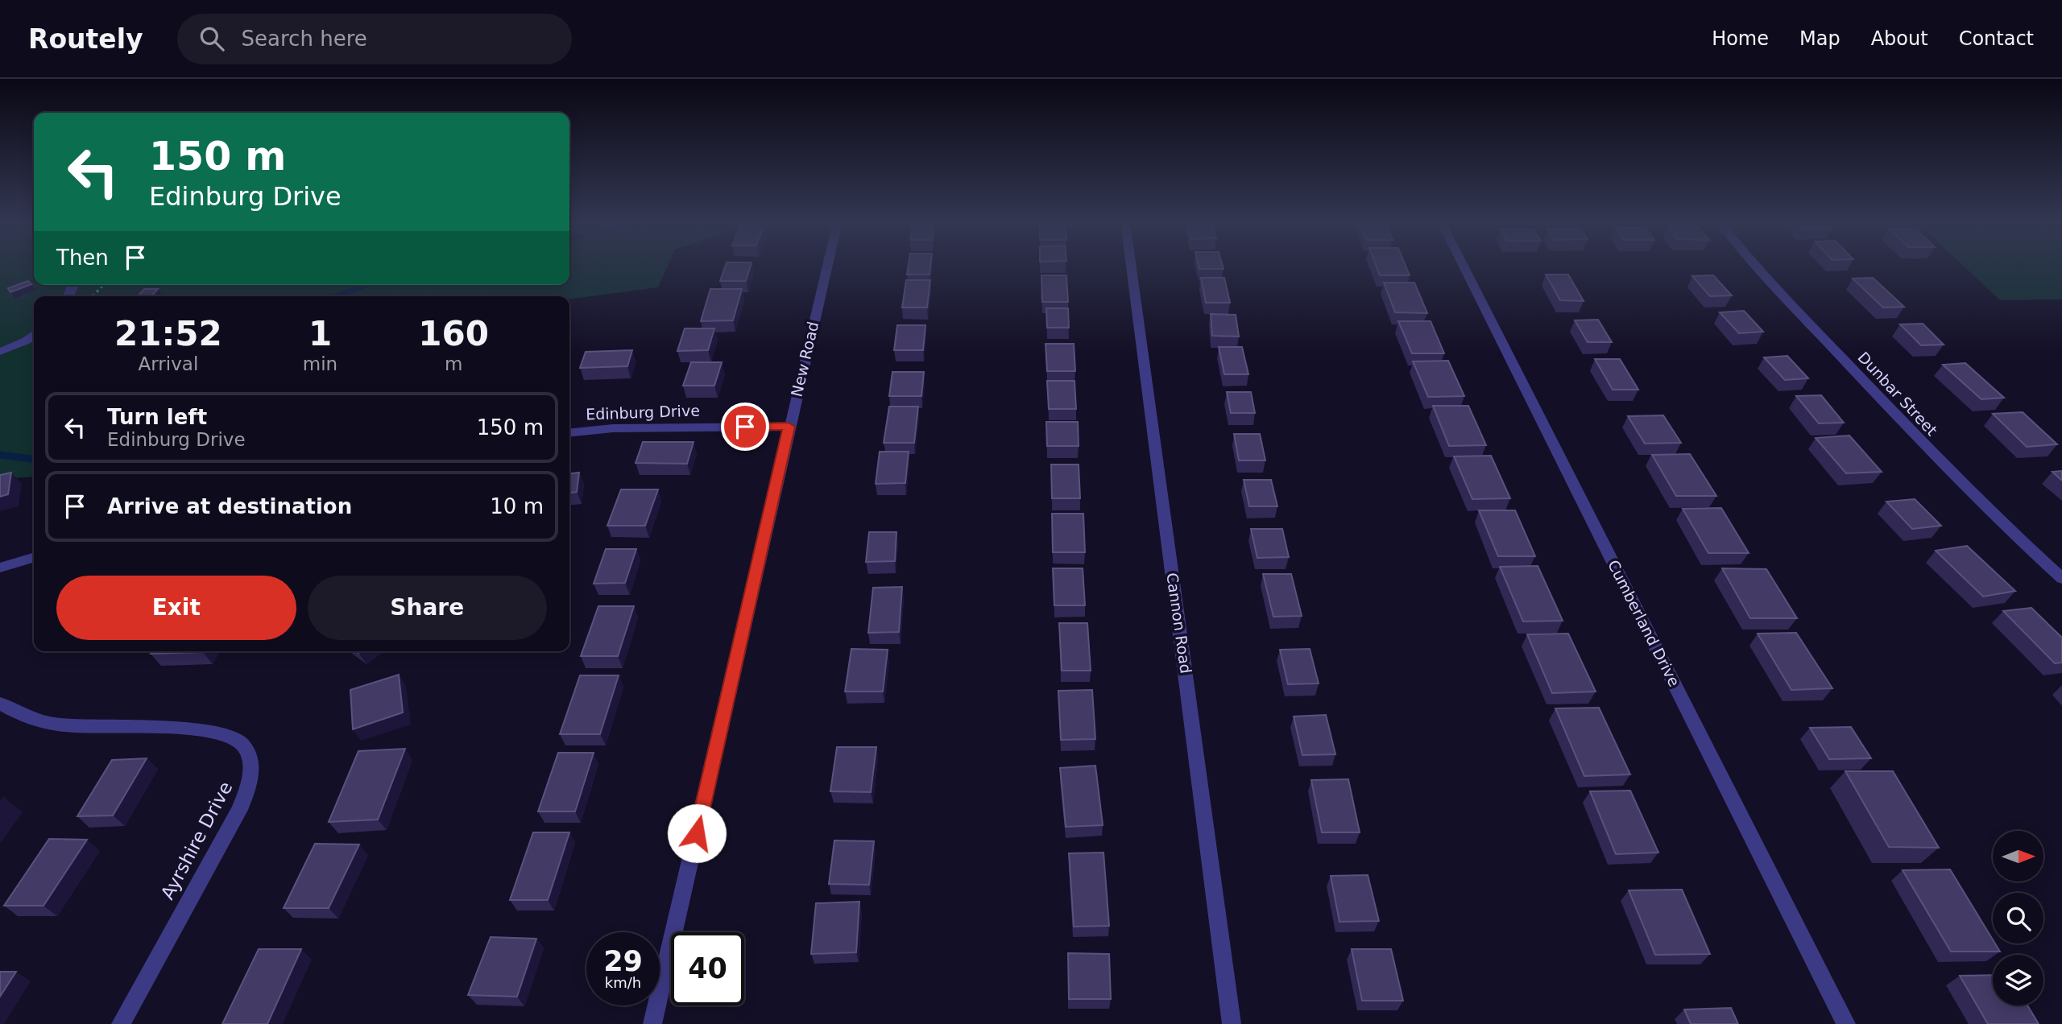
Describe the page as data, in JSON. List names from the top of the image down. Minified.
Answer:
{"streets":{"street":["New Road","Dunbar Street","Edinburg Drive","Cannon Road","Cumberland Drive","Ayrshire Drive"]},"crossings":[["New Road","Edinburg Drive"]],"north":"right","page":{"header":"Routely","search":"Search here","nav":["Home","Map","About","Contact"],"turn":["150 m","Edinburg Drive"],"then":"Then","eta":["21:52","Arrival","1","min","160","m"],"list":[{"name":"Turn left","note":"Edinburg Drive","value":"150 m"},{"name":"Arrive at destination","value":"10 m"}],"buttons":["Exit","Share"],"speed":"29 km/h","limit":"40"}}
